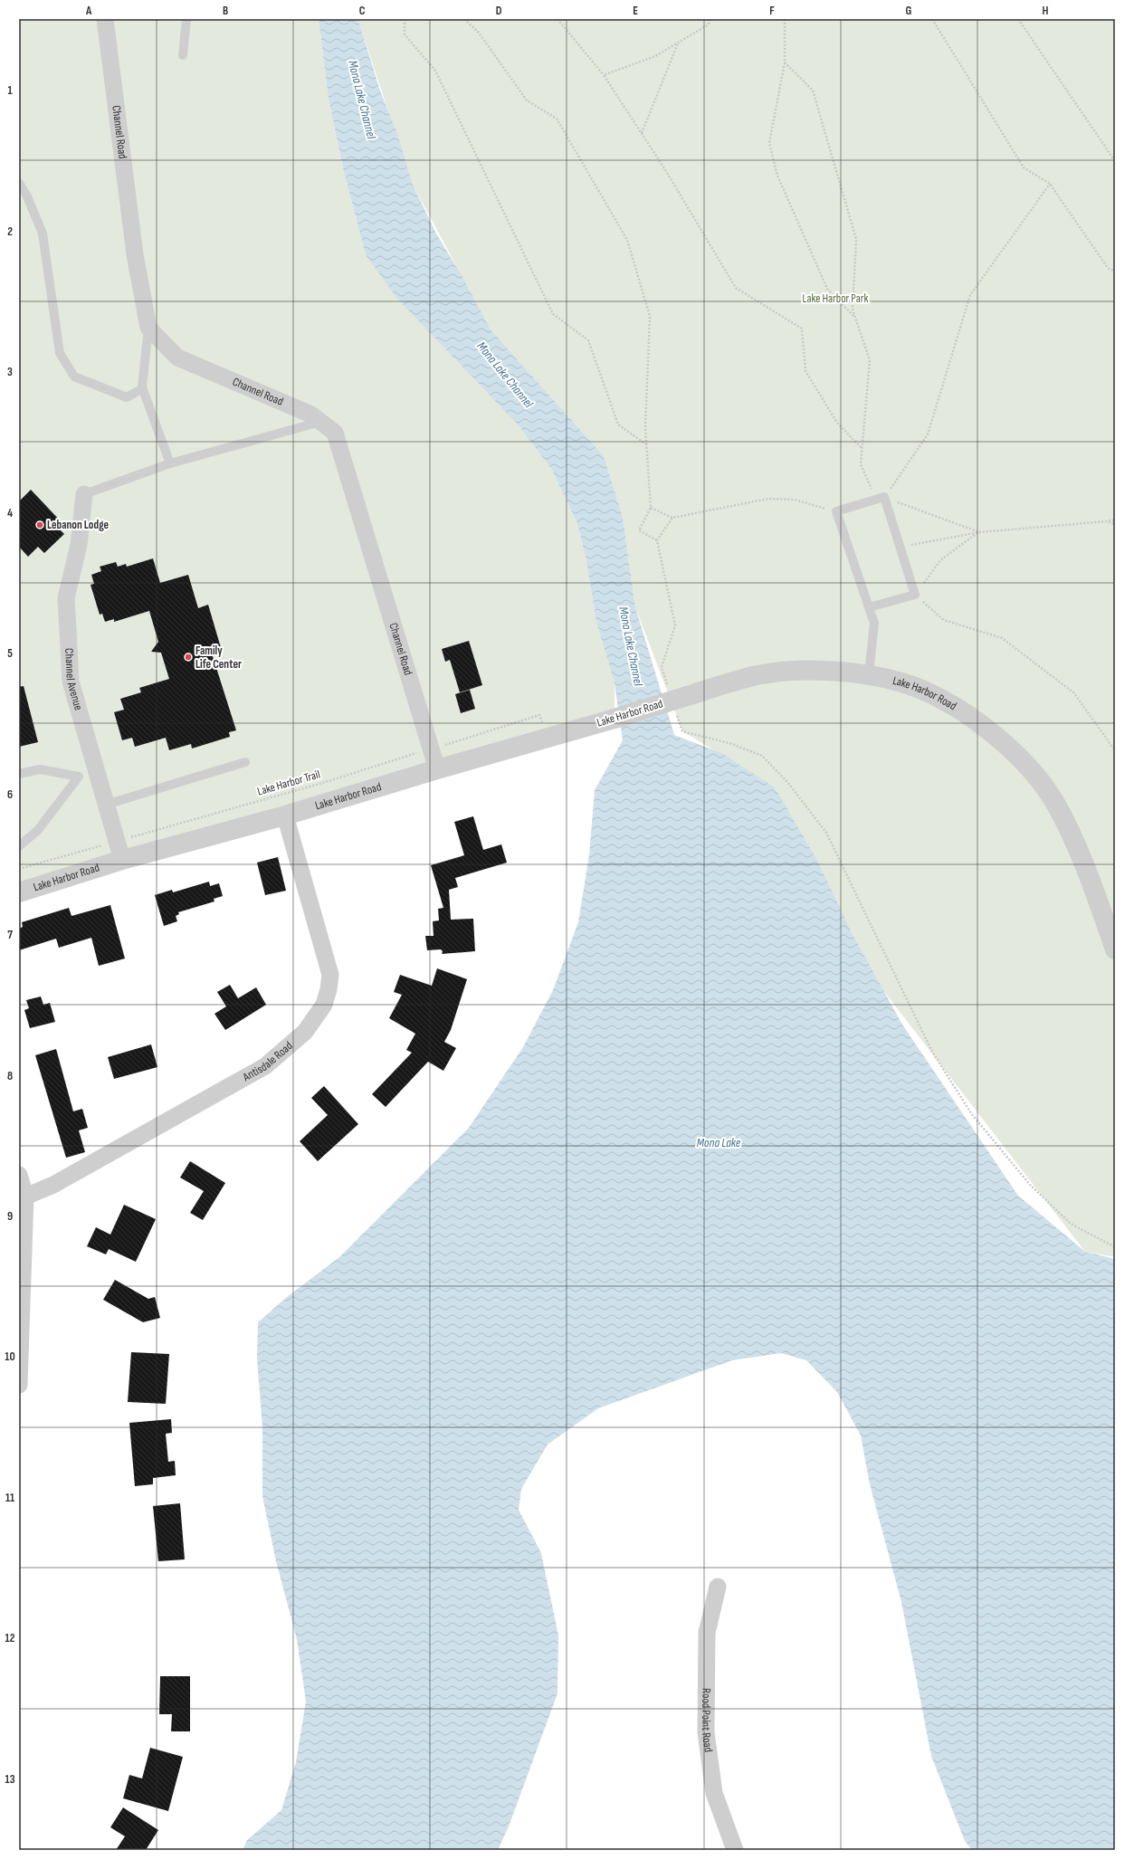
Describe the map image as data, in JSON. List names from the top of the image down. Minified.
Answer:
{"streets":{"street":["Channel Road","Channel Avenue","Lake Harbor Road","Antisdale Road","Rood Point Road"],"path":["Lake Harbor Trail"]},"crossings":[["Channel Road","Lake Harbor Road"],["Channel Road","Lake Harbor Trail"],["Channel Avenue","Lake Harbor Road"],["Channel Avenue","Lake Harbor Trail"],["Lake Harbor Road","Lake Harbor Trail"],["Lake Harbor Road","Antisdale Road"]],"water":["Mona Lake Channel","Mona Lake"],"parks":["Lake Harbor Park"],"places":["Lebanon Lodge","Family Life Center"],"grid":{"columns":["A","B","C","D","E","F","G","H"],"rows":["1","2","3","4","5","6","7","8","9","10","11","12","13"]}}
